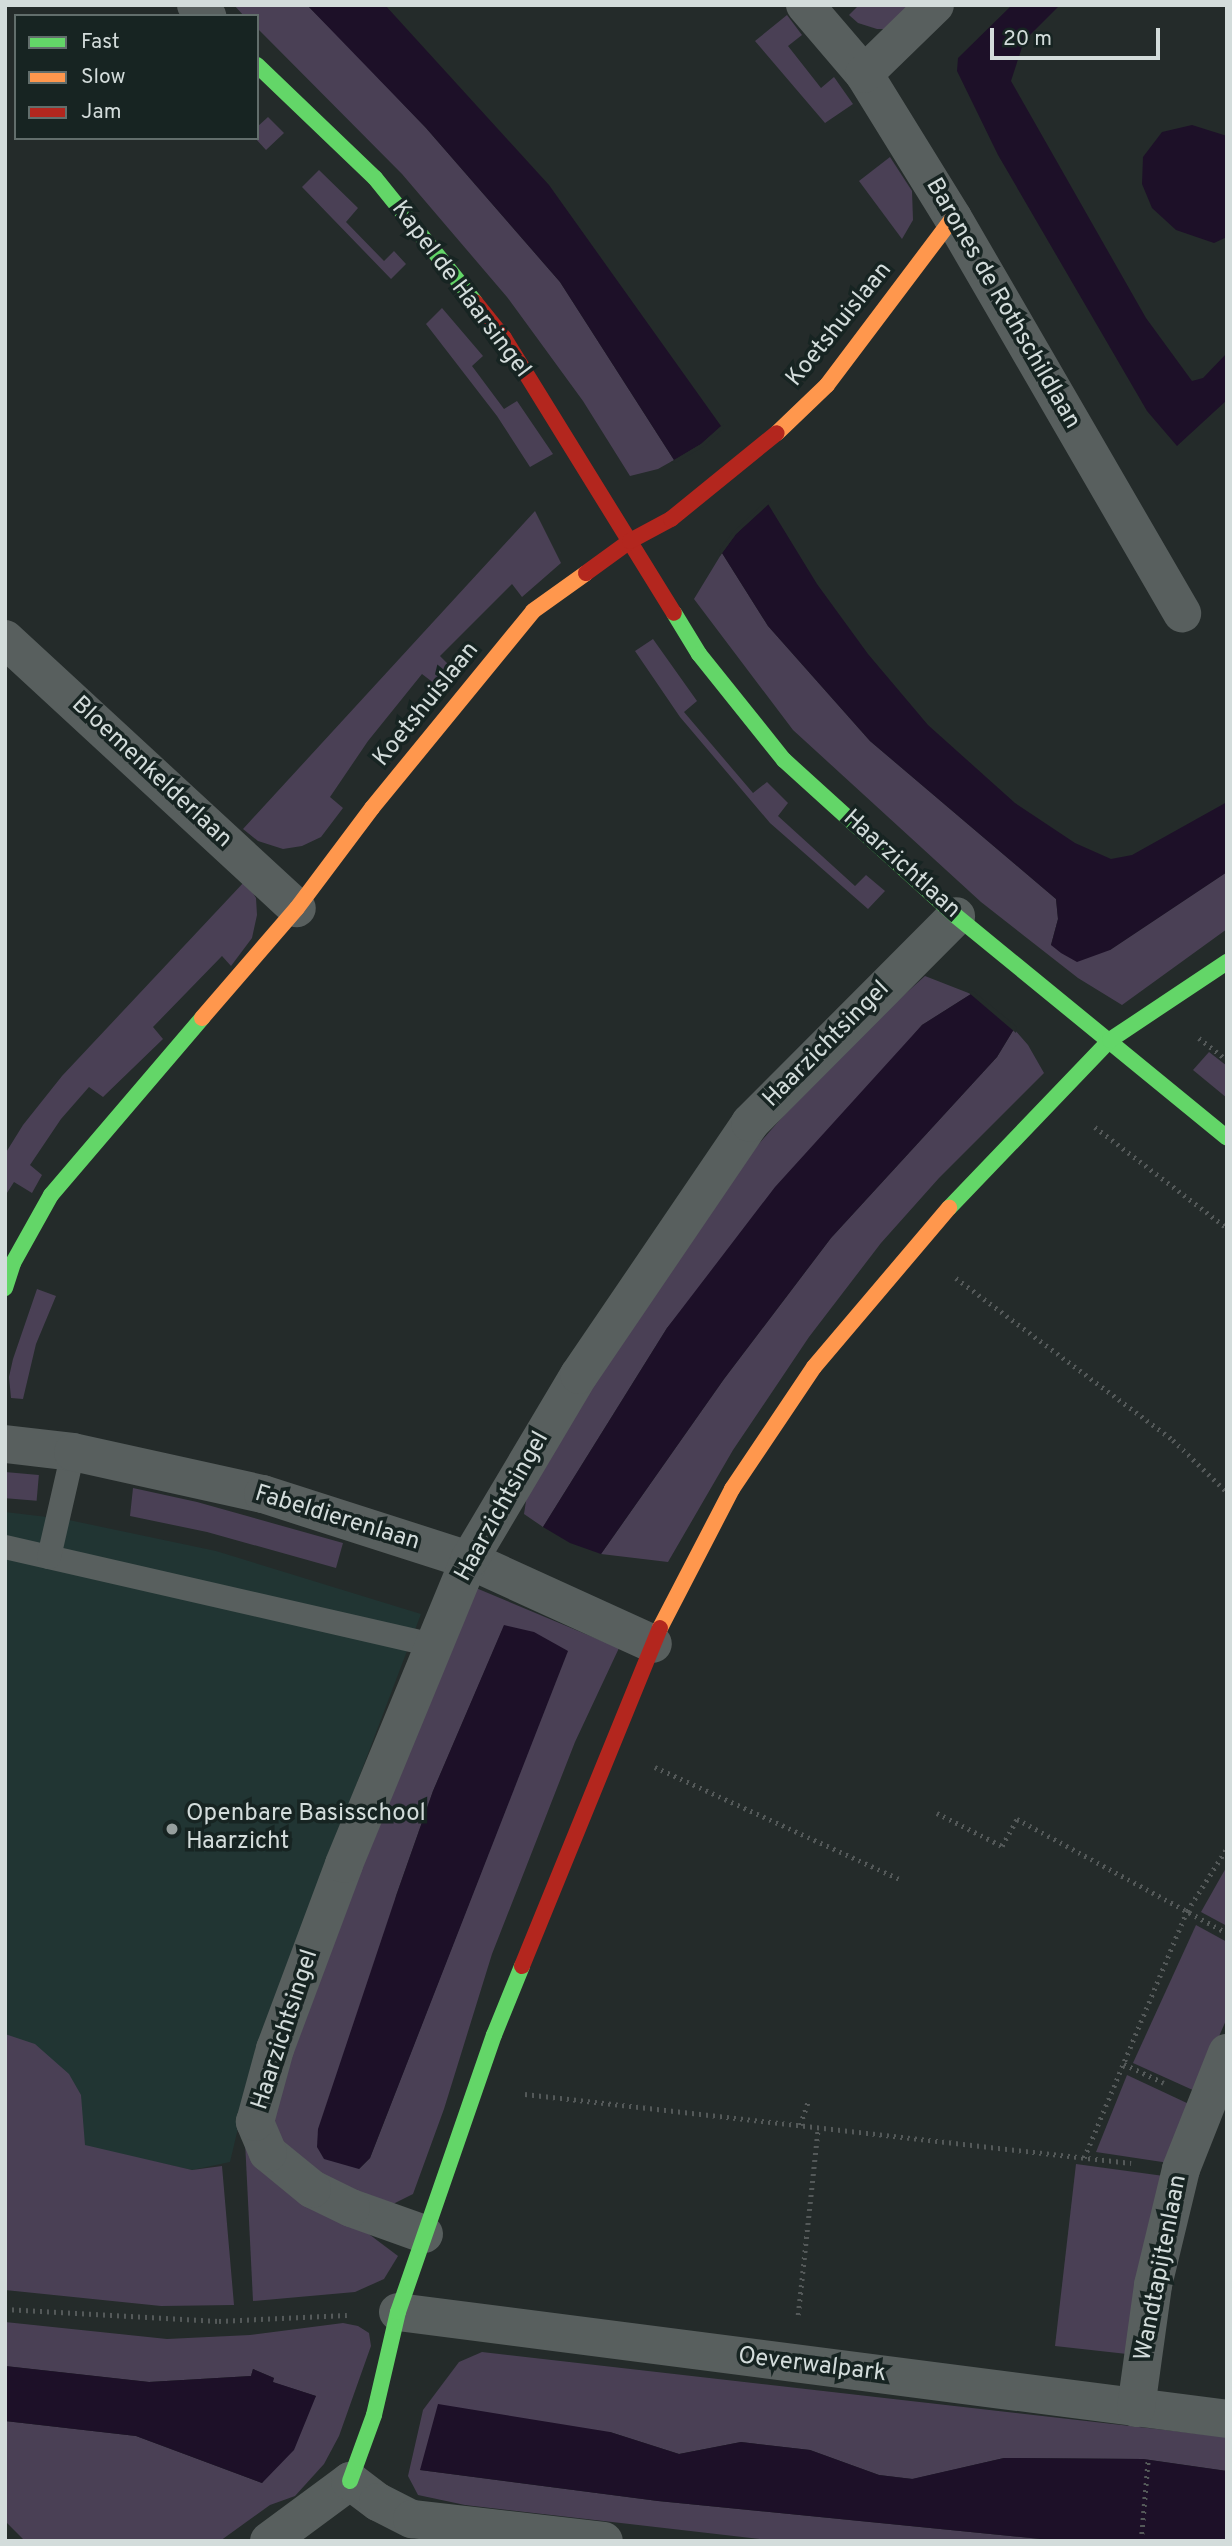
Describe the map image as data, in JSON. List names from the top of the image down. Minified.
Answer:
{"streets":{"street":["Kapel de Haarsingel","Barones de Rothschildlaan","Koetshuislaan","Bloemenkelderlaan","Haarzichtlaan","Haarzichtsingel","Fabeldierenlaan","Wandtapijtenlaan","Oeverwalpark"]},"crossings":[["Kapel de Haarsingel","Koetshuislaan"],["Kapel de Haarsingel","Haarzichtlaan"],["Barones de Rothschildlaan","Koetshuislaan"],["Koetshuislaan","Bloemenkelderlaan"],["Koetshuislaan","Haarzichtlaan"],["Haarzichtlaan","Haarzichtsingel"],["Haarzichtsingel","Fabeldierenlaan"],["Wandtapijtenlaan","Oeverwalpark"]],"places":["Openbare Basisschool Haarzicht"],"legend":["Fast","Slow","Jam"],"scale_bar":"20 m"}
